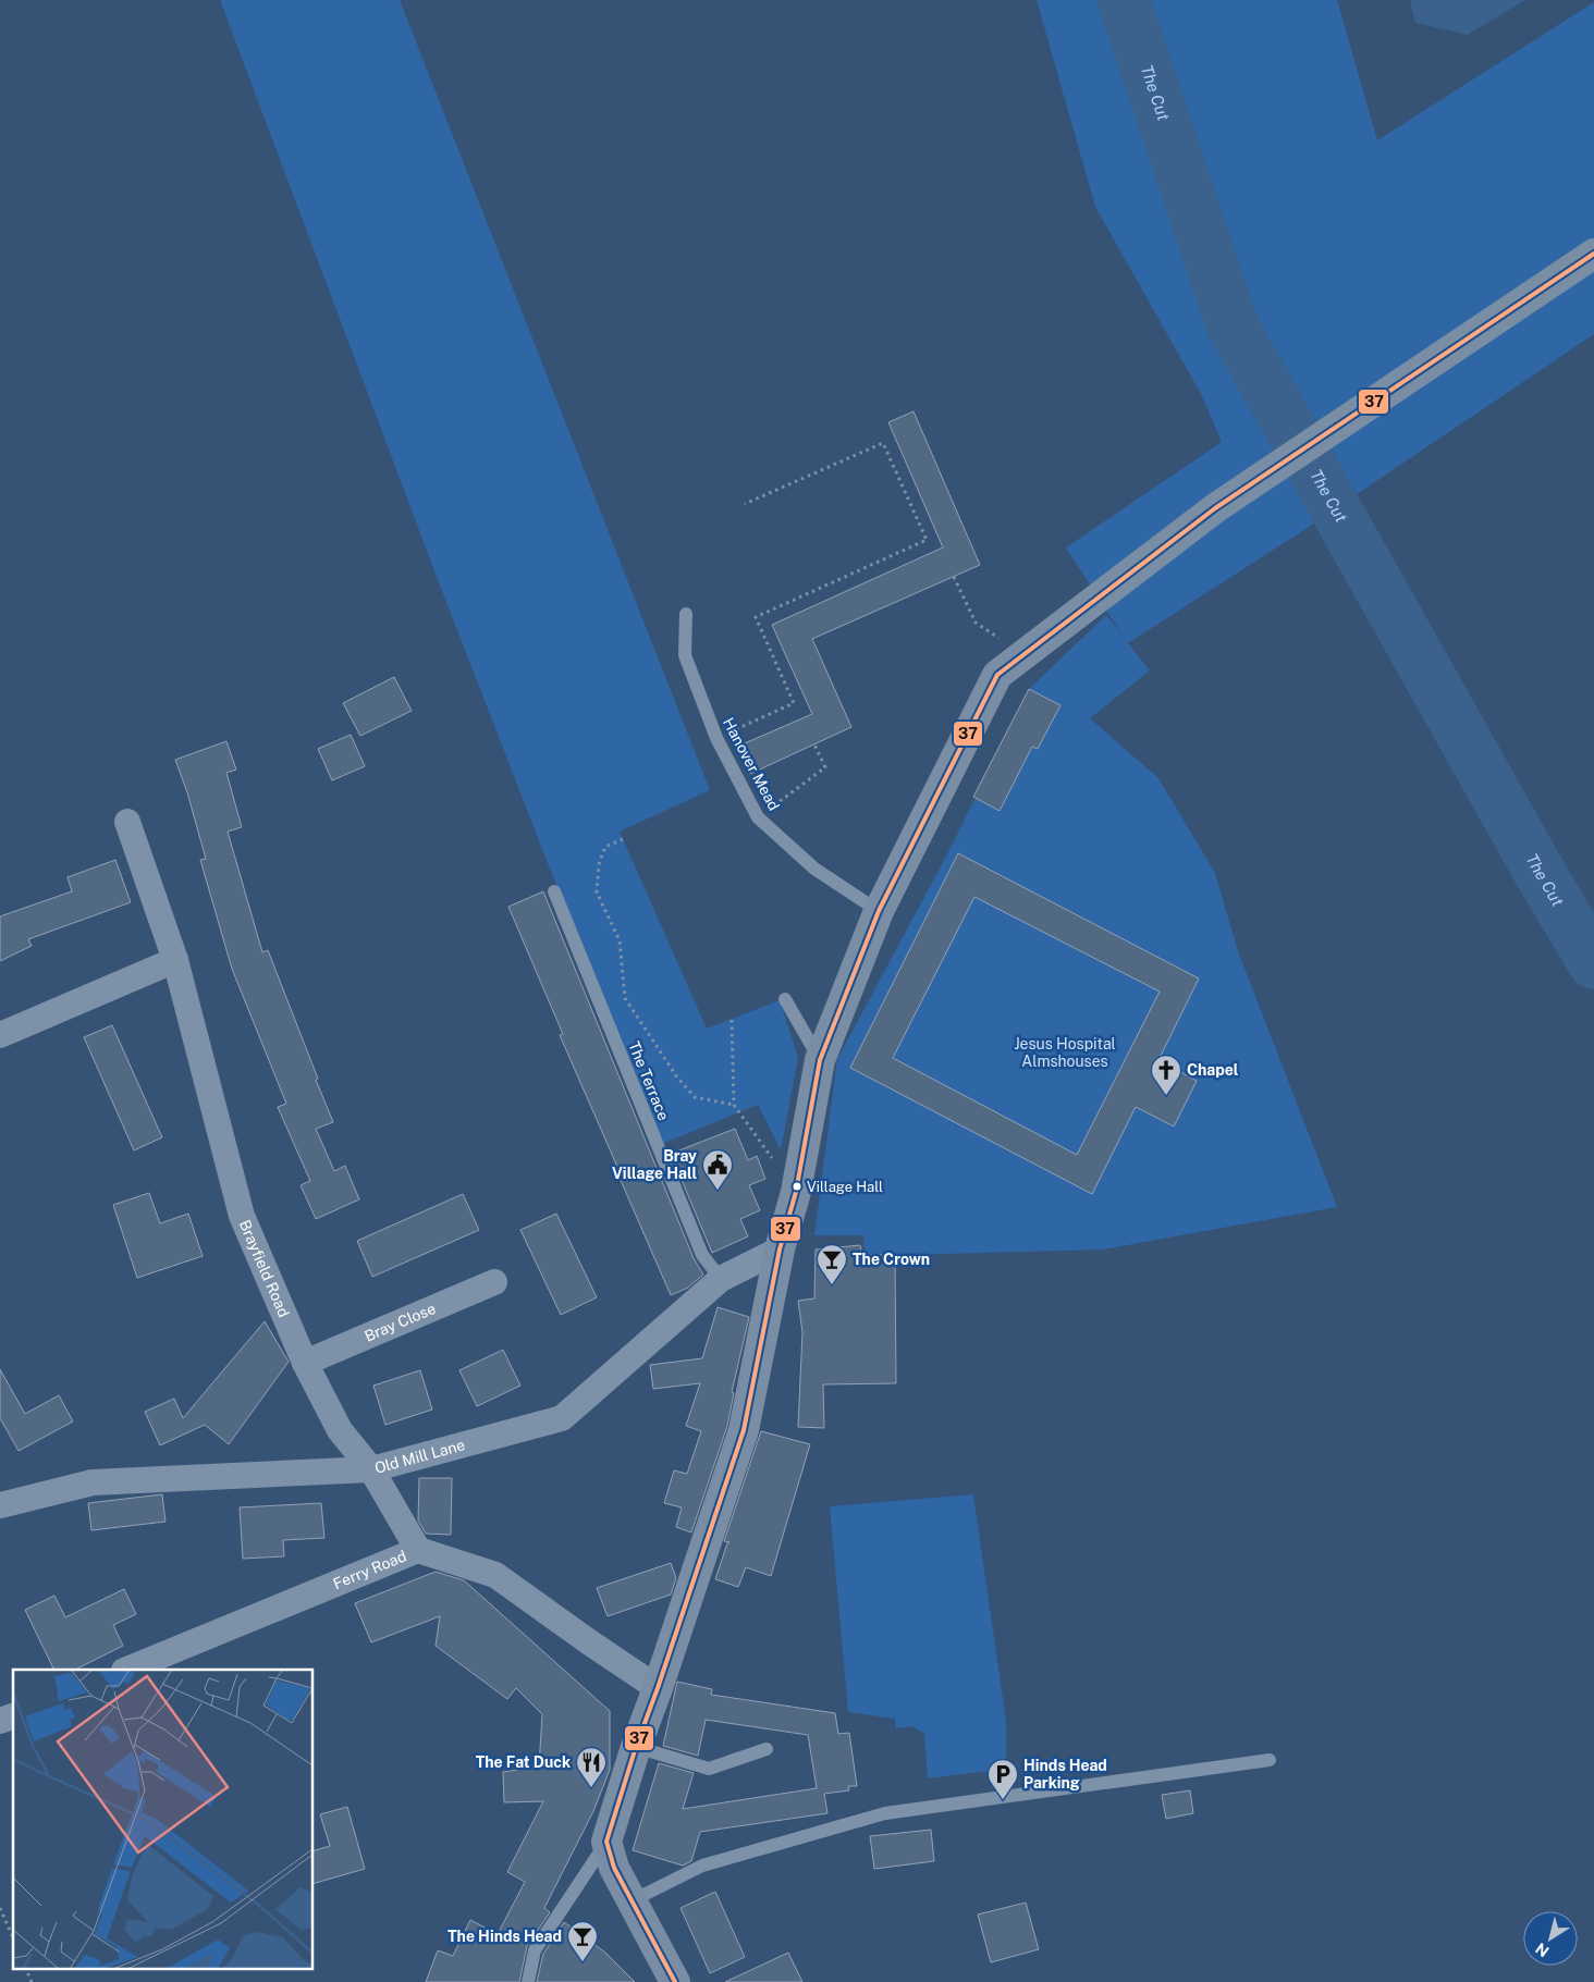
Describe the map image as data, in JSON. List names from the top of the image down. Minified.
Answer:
{"streets":{"street":["Brayfield Road","Bray Close","Old Mill Lane","Ferry Road"],"lane":["Hanover Mead","The Terrace"]},"crossings":[["The Terrace","Old Mill Lane"],["Brayfield Road","Bray Close"],["Brayfield Road","Old Mill Lane"],["Brayfield Road","Ferry Road"]],"water":["The Cut"],"parks":["Jesus Hospital Almshouses"],"places":{"church":["Chapel"],"other":["Village Hall"],"public building":["Bray Village Hall"],"bar":["The Crown","The Hinds Head"],"restaurant":["The Fat Duck"],"parking":["Hinds Head Parking"]},"lines":["transit line 37"],"north":"bottom left"}
